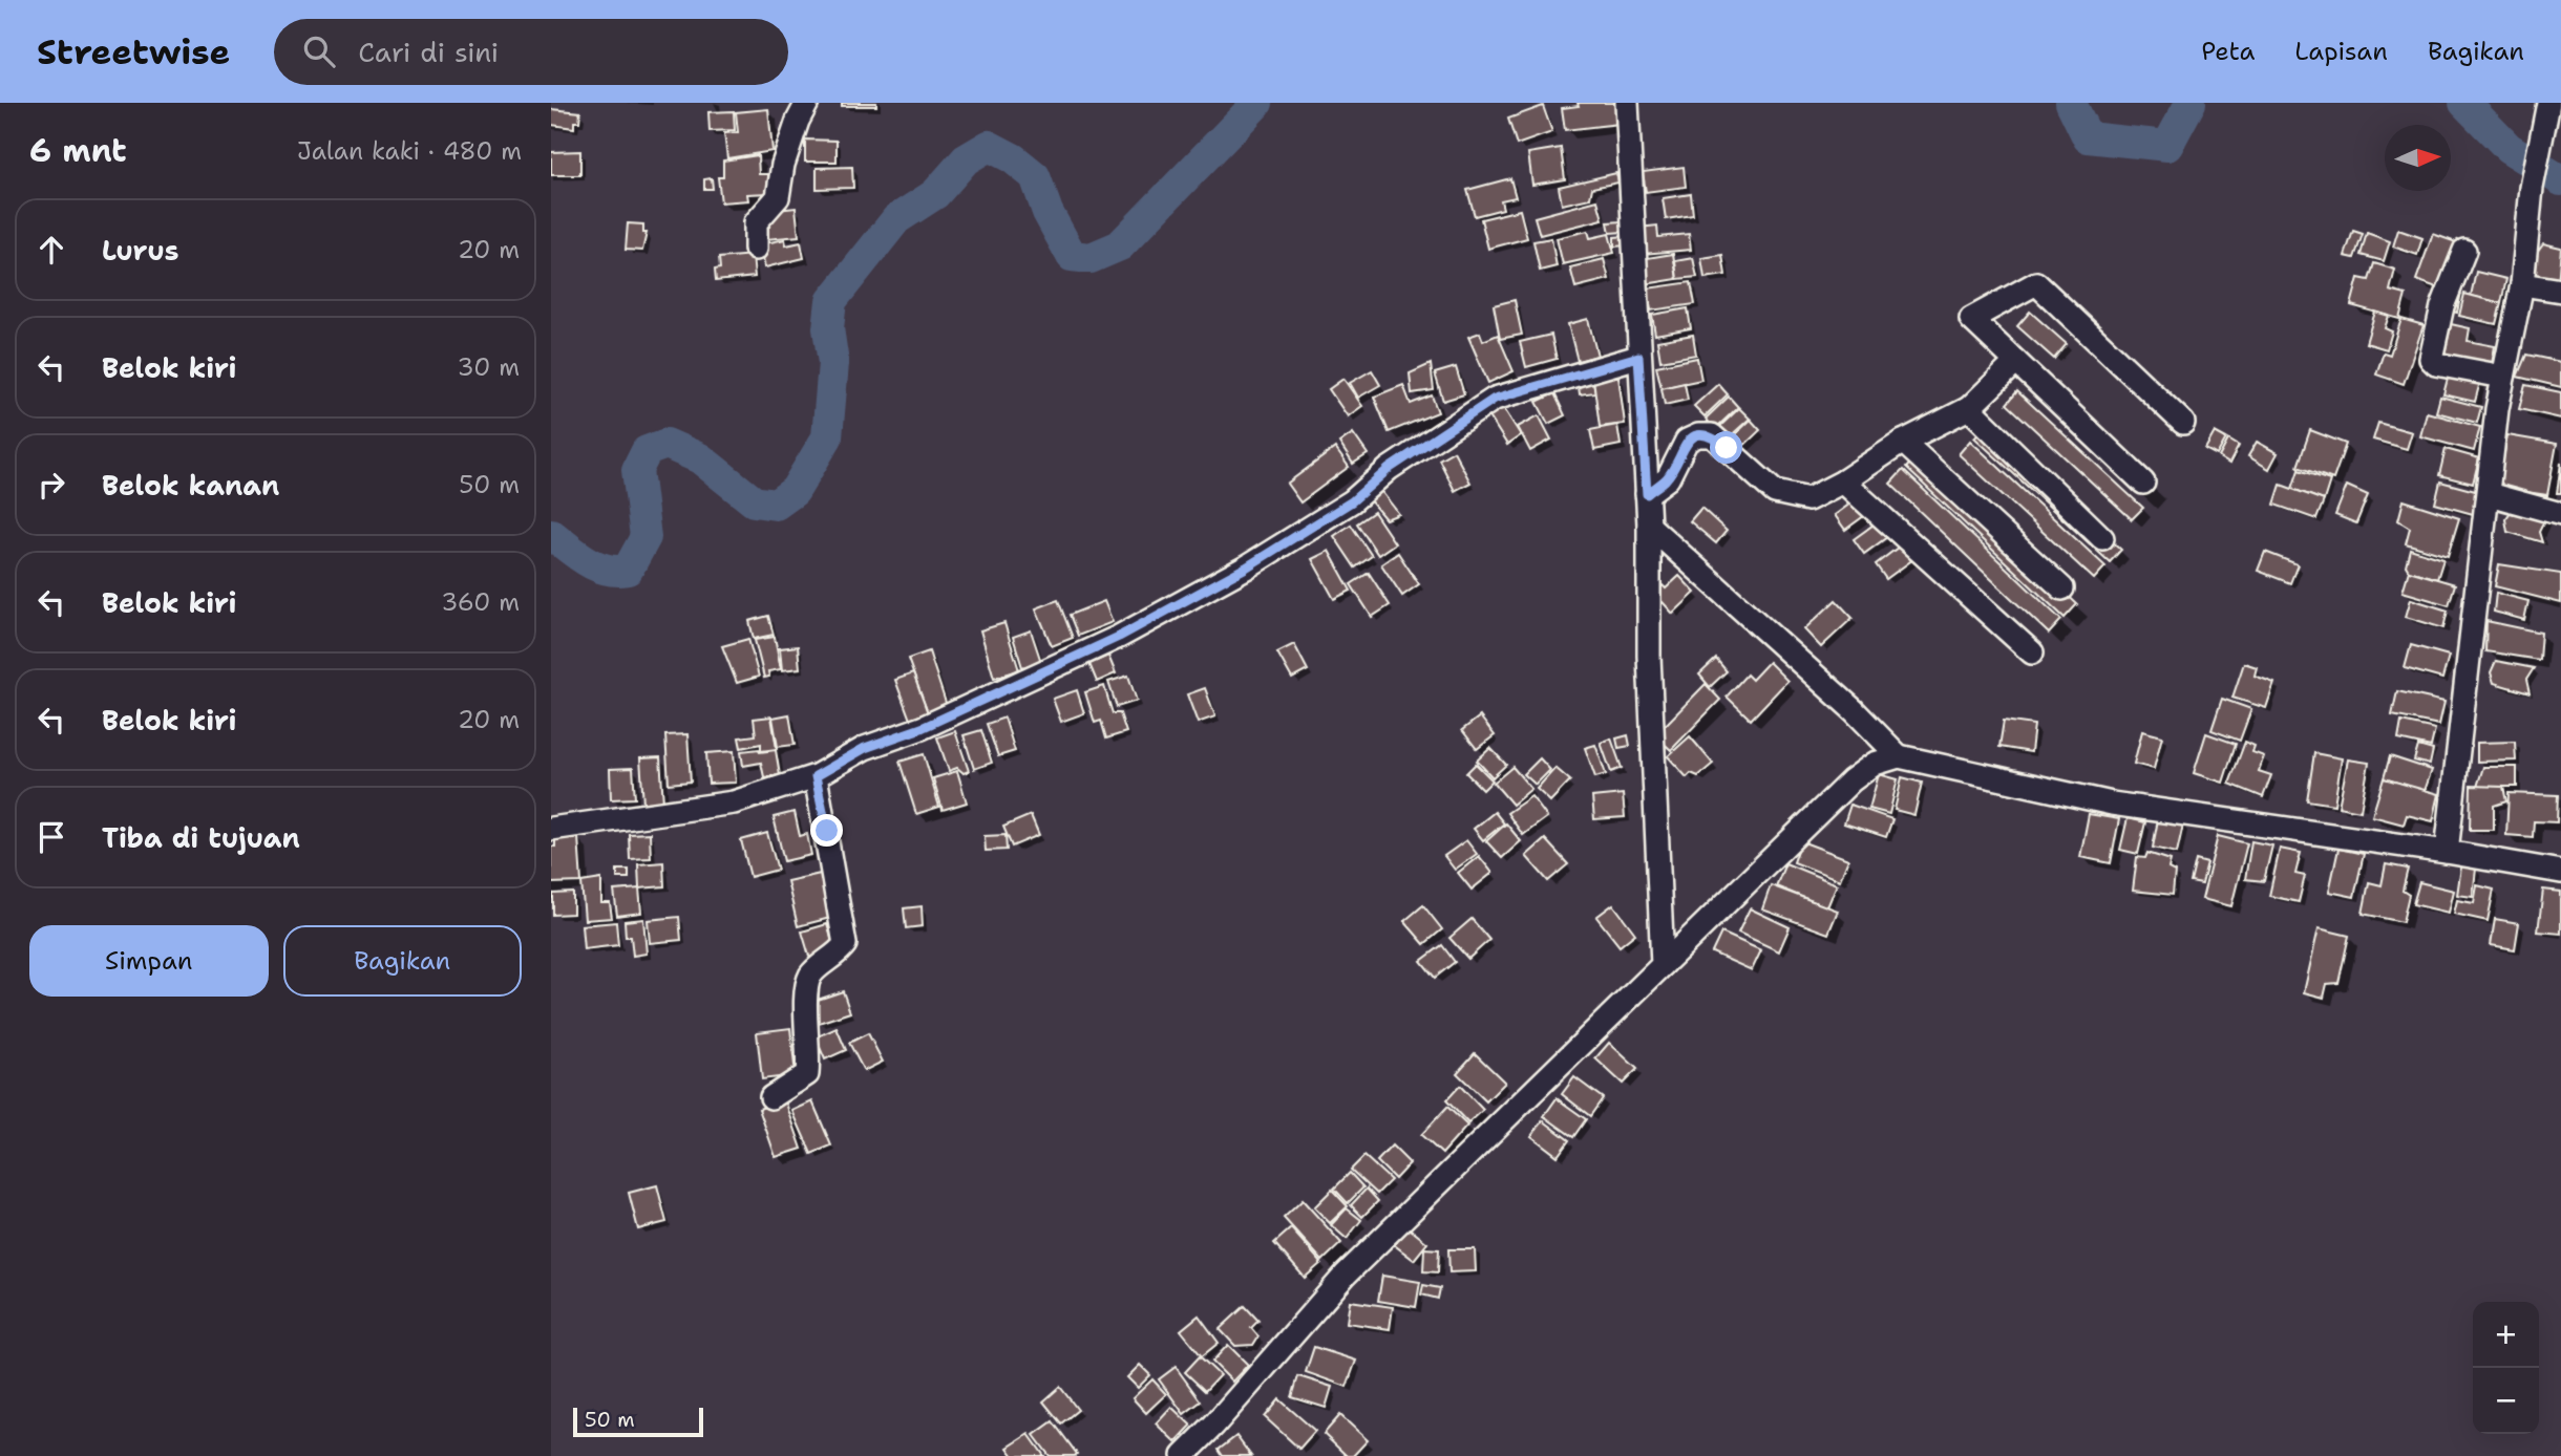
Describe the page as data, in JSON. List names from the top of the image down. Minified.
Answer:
{"scale_bar":"50 m","north":"right","page":{"header":"Streetwise","search":"Cari di sini","nav":["Peta","Lapisan","Bagikan"],"heading":["6 mnt","Jalan kaki · 480 m"],"list":[["Lurus","20 m"],["Belok kiri","30 m"],["Belok kanan","50 m"],["Belok kiri","360 m"],["Belok kiri","20 m"],"Tiba di tujuan"],"buttons":["Simpan","Bagikan"],"map_buttons":["+","−"],"scale":"50 m"}}
